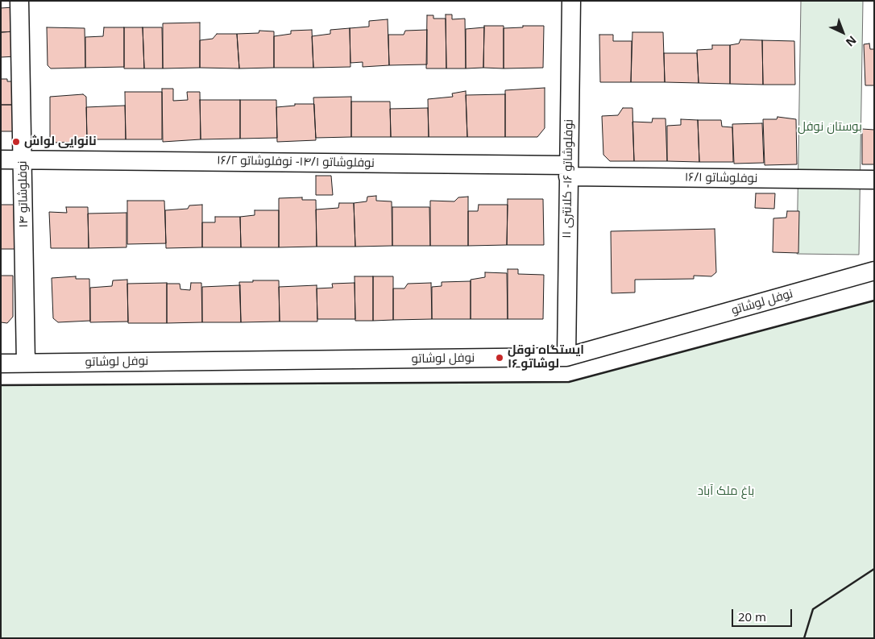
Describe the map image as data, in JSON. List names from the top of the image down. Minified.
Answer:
{"streets":{"street":["نوفلوشاتو ۱۴/۱- نوفلوشاتو ۱۶/۲","نوفلوشاتو ۱۶/۱","نوفلوشاتو ۱۶- کلانتری ۱۱","نوفلوشاتو ۱۴","نوفل لوشاتو"]},"crossings":[["نوفلوشاتو ۱۴/۱- نوفلوشاتو ۱۶/۲","نوفلوشاتو ۱۶/۱"],["نوفلوشاتو ۱۴/۱- نوفلوشاتو ۱۶/۲","نوفلوشاتو ۱۶- کلانتری ۱۱"],["نوفلوشاتو ۱۴/۱- نوفلوشاتو ۱۶/۲","نوفلوشاتو ۱۴"],["نوفلوشاتو ۱۶/۱","نوفلوشاتو ۱۶- کلانتری ۱۱"],["نوفلوشاتو ۱۶- کلانتری ۱۱","نوفل لوشاتو"],["نوفلوشاتو ۱۴","نوفل لوشاتو"]],"parks":["بوستان نوفل","باغ ملک آباد"],"places":["نانوایی لواش","ایستگاه نوقل لوشاتو ۱۶"],"scale_bar":"20 m","north":"bottom right"}
